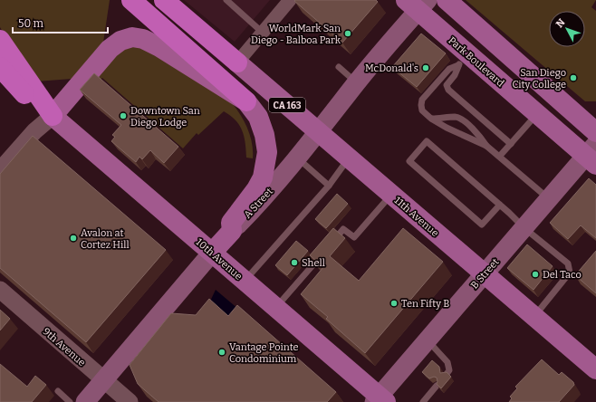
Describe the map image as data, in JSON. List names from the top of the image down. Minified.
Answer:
{"streets":{"highway":["CA 163"],"main road":["Park Boulevard","A Street","11th Avenue","10th Avenue","B Street"],"street":["9th Avenue"]},"crossings":[["Park Boulevard","A Street"],["Park Boulevard","B Street"],["CA 163","11th Avenue"],["A Street","11th Avenue"],["A Street","10th Avenue"],["A Street","9th Avenue"],["11th Avenue","B Street"],["10th Avenue","B Street"]],"places":["WorldMark San Diego - Balboa Park","McDonald's","San Diego City College","Downtown San Diego Lodge","Avalon at Cortez Hill","Shell","Del Taco","Ten Fifty B","Vantage Pointe Condominium"],"scale_bar":"50 m","north":"top left"}
